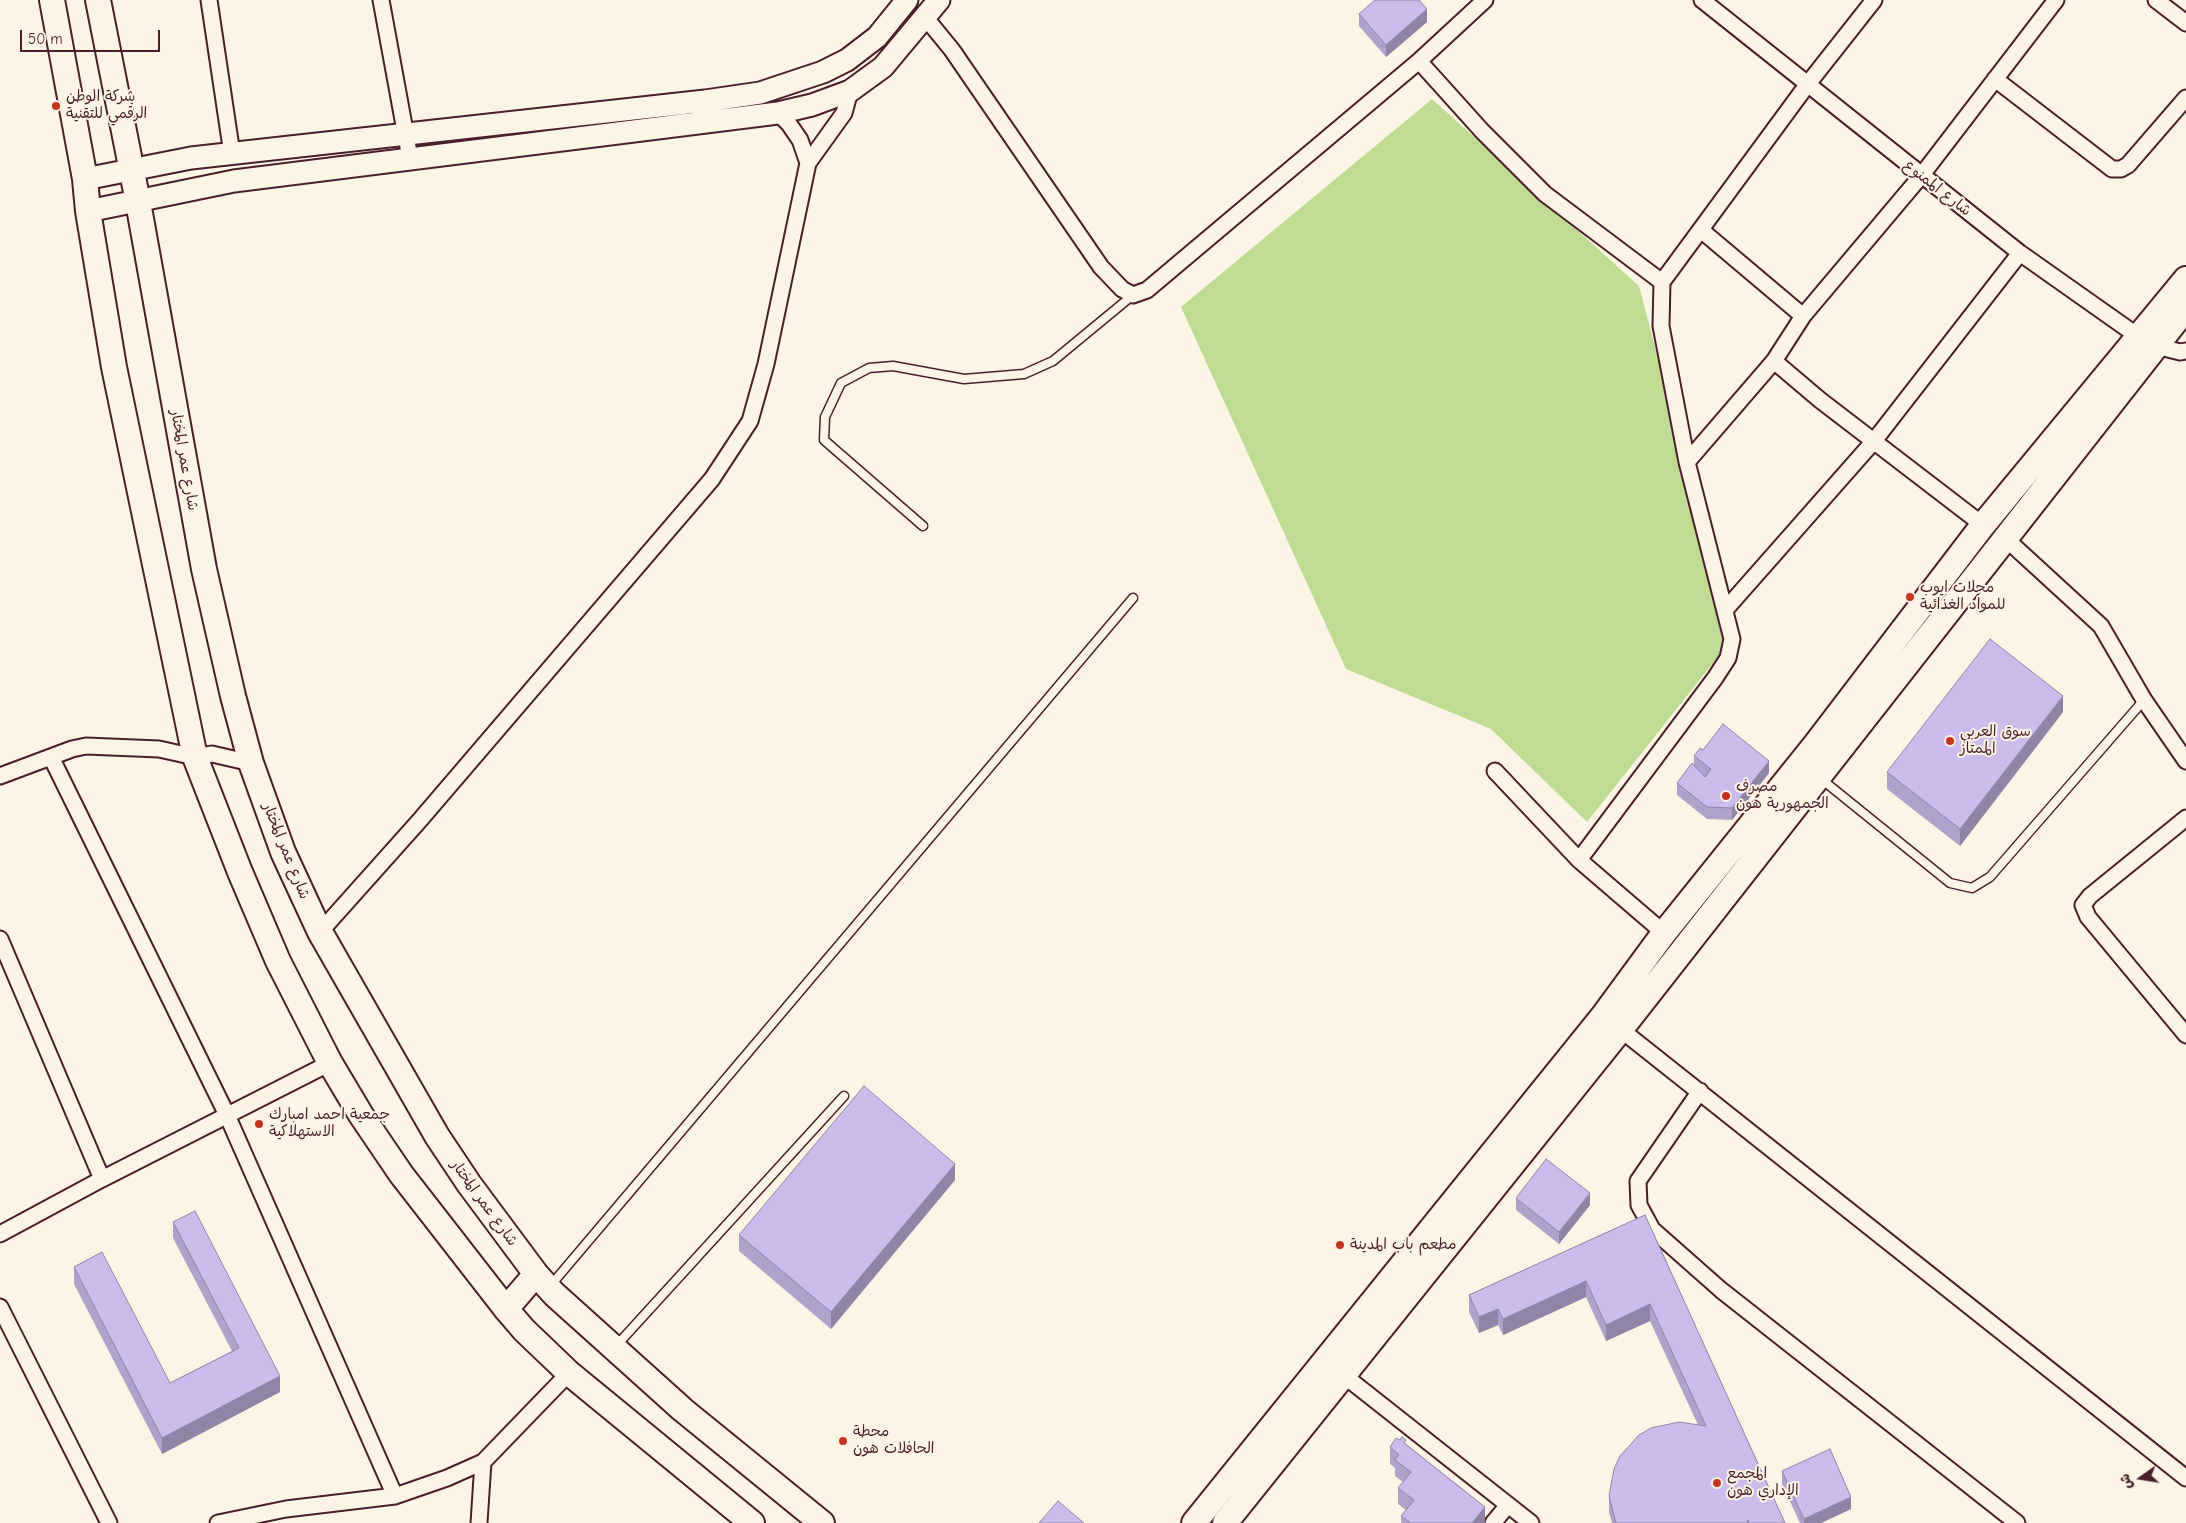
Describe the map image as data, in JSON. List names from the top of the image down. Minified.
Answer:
{"streets":{"main road":["شارع عمر المختار"],"street":["شارع الممنوع"]},"places":["شركة الوطن الرقمي للتقنية","محلات ايوب للمواد الغذائية","سوق العربي الممتاز","مصرف الجمهورية هون","جمعية احمد امبارك الاستهلاكية","مطعم باب المدينة","محطة الحافلات هون","المجمع الإداري هون"],"scale_bar":"50 m","north":"left"}
